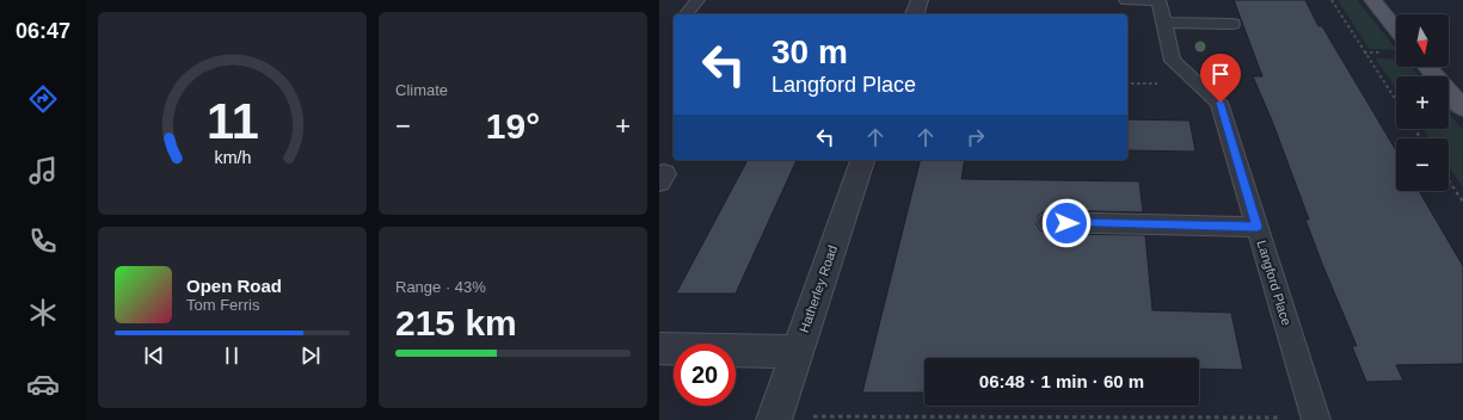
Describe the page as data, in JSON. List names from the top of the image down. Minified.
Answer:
{"streets":{"street":["Hatherley Road"],"lane":["Langford Place"]},"north":"bottom","page":{"tabs":"06:47","tile":["Climate",["Range · 43%","215 km"]],"map_buttons":["+","−"],"turn":["30 m","Langford Place"],"heat":["−","19°","+"],"song":["Open Road","Tom Ferris"],"limit":"20","trip":"06:48 · 1 min · 60 m","gauge":["11","km/h"]}}
